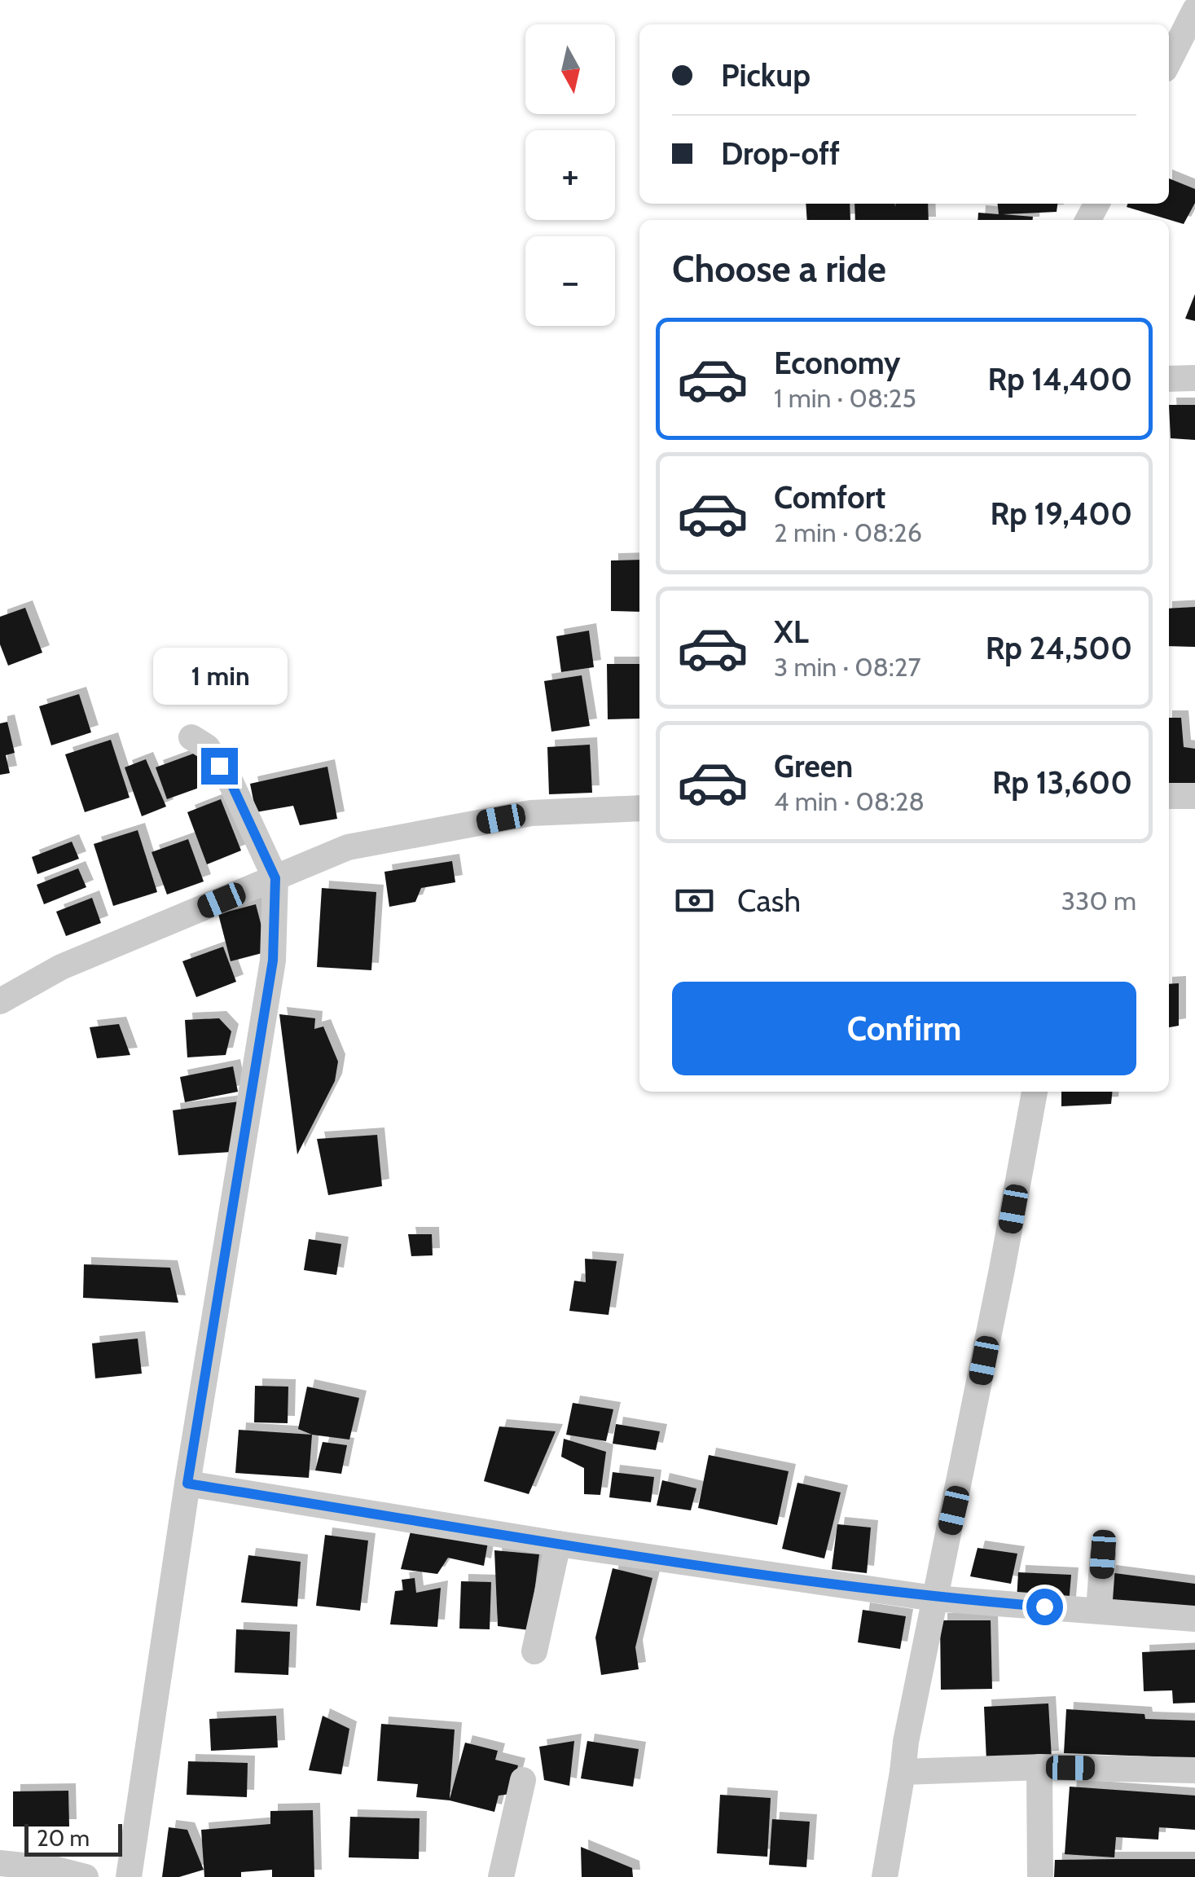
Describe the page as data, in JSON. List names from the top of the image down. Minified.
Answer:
{"scale_bar":"20 m","north":"bottom","page":{"map_buttons":["+","−"],"banner":["Pickup","Drop-off"],"heading":"Choose a ride","list":[{"name":"Economy","note":"1 min · 08:25","value":"Rp 14,400"},{"name":"Comfort","note":"2 min · 08:26","value":"Rp 19,400"},{"name":"XL","note":"3 min · 08:27","value":"Rp 24,500"},{"name":"Green","note":"4 min · 08:28","value":"Rp 13,600"}],"bubble":"1 min","pay":["Cash","330 m"],"buttons":"Confirm","scale":"20 m"}}
